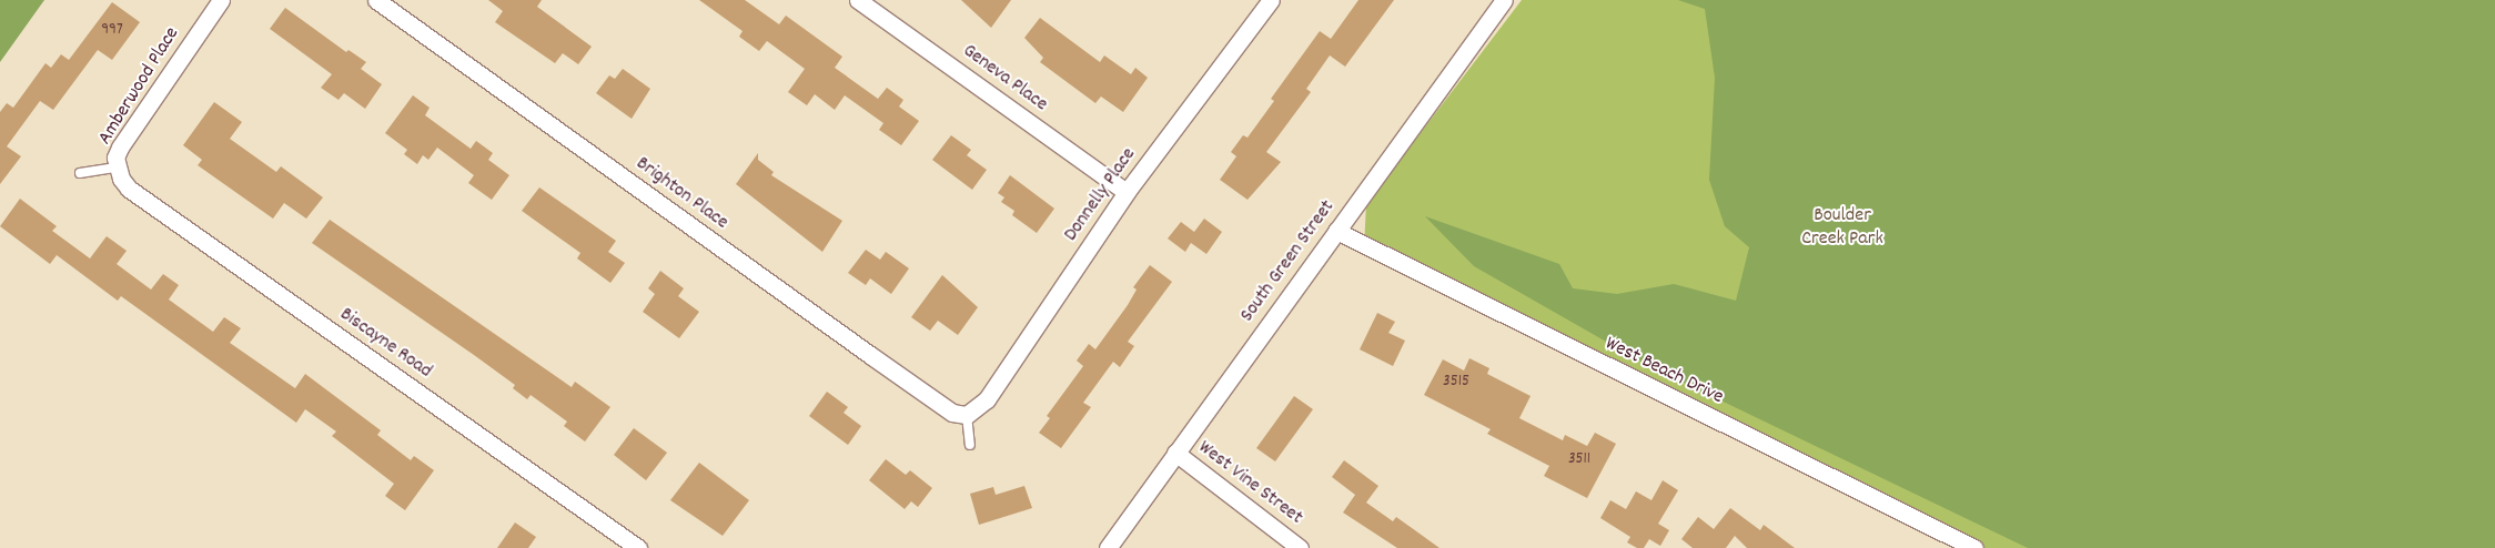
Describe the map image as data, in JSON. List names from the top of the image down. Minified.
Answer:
{"streets":{"street":["Geneva Place","Amberwood Place","Brighton Place","Donnelly Place","South Green Street","Biscayne Road","West Beach Drive","West Vine Street"]},"crossings":[["Geneva Place","Donnelly Place"],["Amberwood Place","Biscayne Road"],["Brighton Place","Donnelly Place"],["South Green Street","West Beach Drive"],["South Green Street","West Vine Street"]],"parks":["Boulder Creek Park"],"house_numbers":["997","3515","3511"]}
